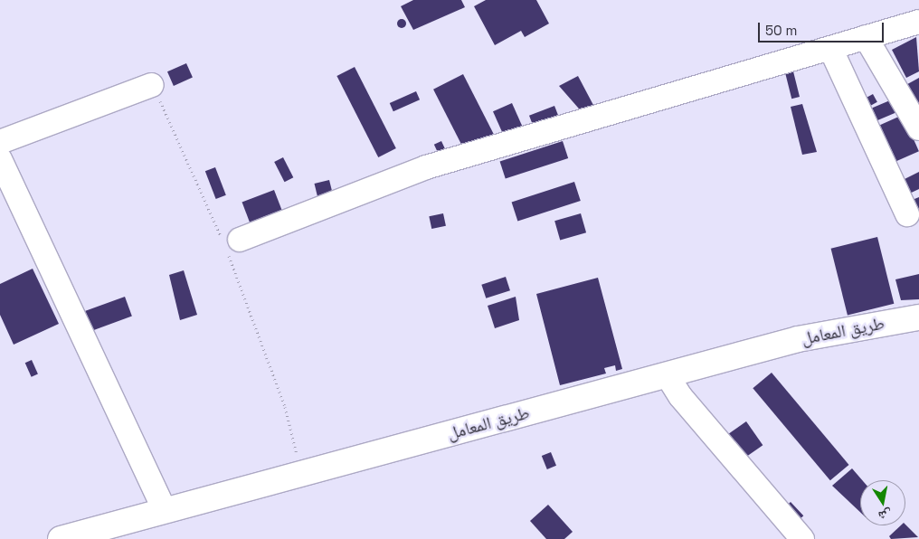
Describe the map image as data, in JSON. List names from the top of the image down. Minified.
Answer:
{"streets":{"main road":["طريق المعامل"]},"scale_bar":"50 m","north":"bottom"}
